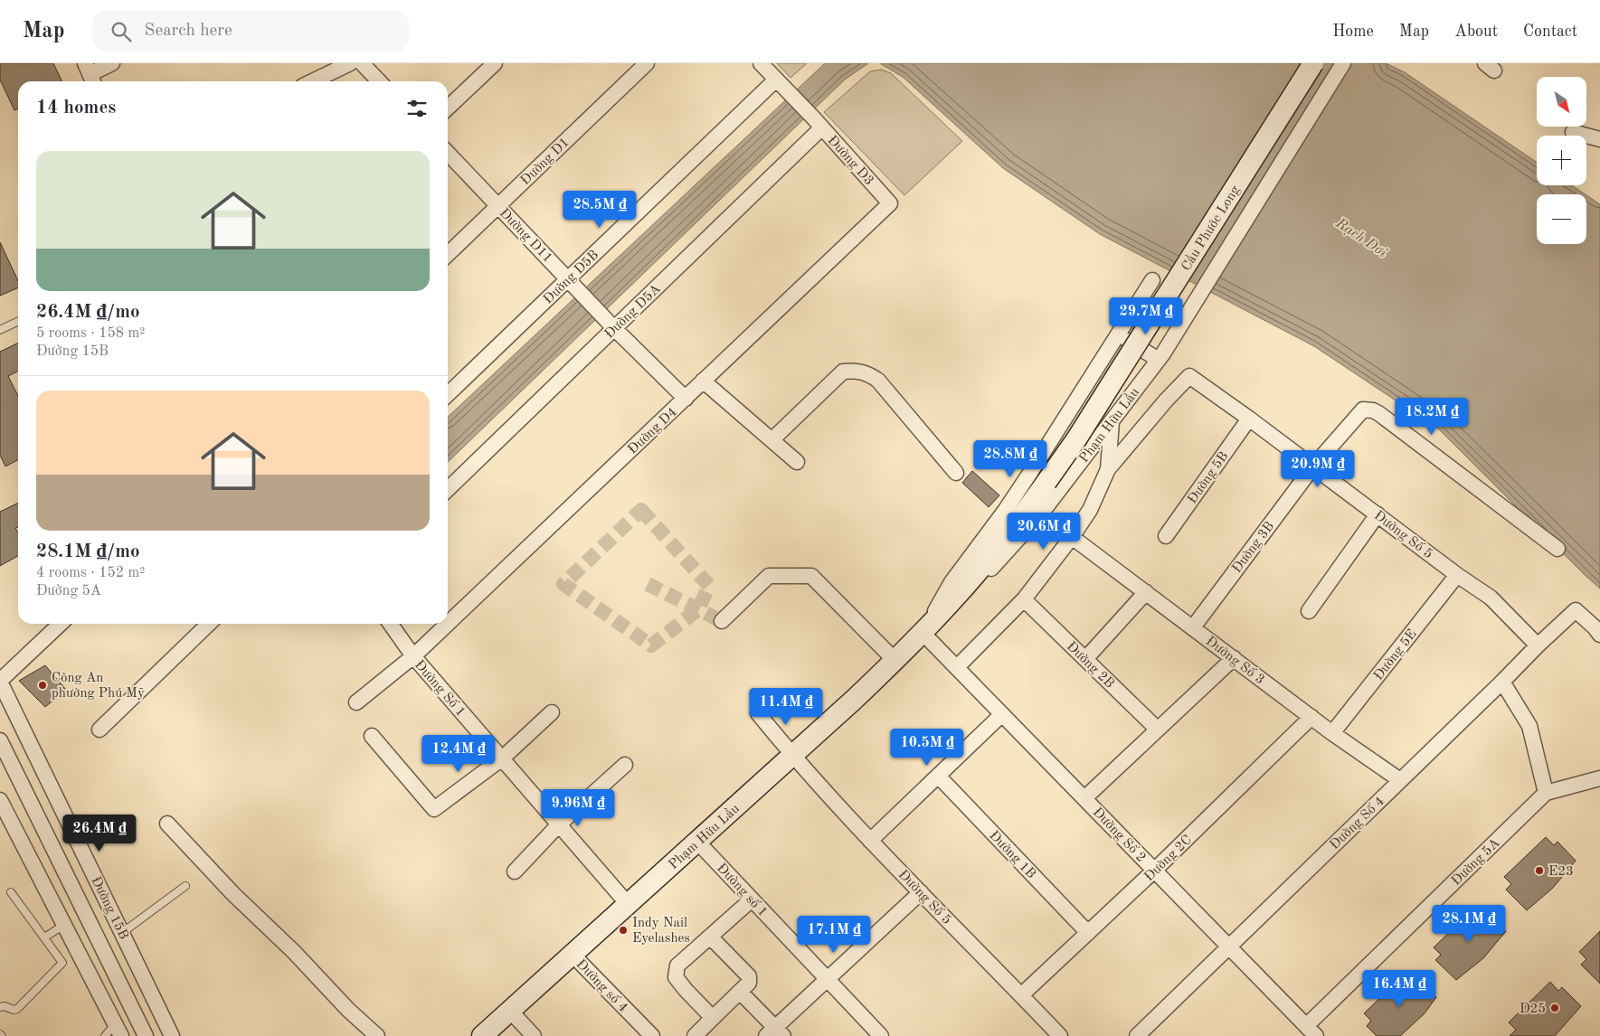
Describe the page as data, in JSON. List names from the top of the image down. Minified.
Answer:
{"streets":{"main road":["Cầu Phước Long","Phạm Hữu Lầu"],"street":["Đường D3","Đường D1","Đường D11","Đường D5B","Đường D5A","Đường D4","Đường 5B","Đường Số 5","Đường 3B","Đường 5E","Đường Số 3","Đường 2B","Đường Số 1","Đường Số 4","Đường Số 2","Đường 1B","Đường 2C","Đường 5A","Đường số 1","Đường 15B","Đường số 4"]},"crossings":[["Đường D3","Đường D5B"],["Đường D3","Đường D5A"],["Đường D3","Đường D4"],["Đường D1","Đường D11"],["Cầu Phước Long","Phạm Hữu Lầu"],["Đường D11","Đường D5B"],["Đường D11","Đường D5A"],["Đường D11","Đường D4"],["Phạm Hữu Lầu","Đường Số 5"],["Phạm Hữu Lầu","Đường Số 1"],["Phạm Hữu Lầu","Đường Số 2"],["Phạm Hữu Lầu","Đường số 1"],["Phạm Hữu Lầu","Đường số 4"],["Đường D4","Đường Số 1"],["Đường 5B","Đường Số 5"],["Đường Số 5","Đường 3B"],["Đường Số 5","Đường 5E"],["Đường Số 5","Đường Số 4"],["Đường Số 5","Đường 2C"],["Đường Số 5","Đường số 1"],["Đường 3B","Đường Số 3"],["Đường 5E","Đường Số 3"],["Đường Số 3","Đường Số 4"],["Đường Số 3","Đường 2C"],["Đường Số 4","Đường Số 2"],["Đường Số 2","Đường 2C"],["Đường Số 2","Đường 5A"],["Đường 1B","Đường 2C"]],"water":["Rạch Dơi"],"places":["Công An phường Phú Mỹ","E23","Indy Nail Eyelashes","D25"],"north":"bottom right","page":{"header":"Map","search":"Search here","nav":["Home","Map","About","Contact"],"map_buttons":["+","−"],"heading":"14 homes","list":[{"name":"26.4M ₫/mo","note":"5 rooms · 158 m² · Đường 15B"},{"name":"28.1M ₫/mo","note":"4 rooms · 152 m² · Đường 5A"}],"price":["28.5M ₫","29.7M ₫","18.2M ₫","28.8M ₫","20.9M ₫","20.6M ₫","11.4M ₫","10.5M ₫","12.4M ₫","9.96M ₫","26.4M ₫","28.1M ₫","17.1M ₫","16.4M ₫"]}}
